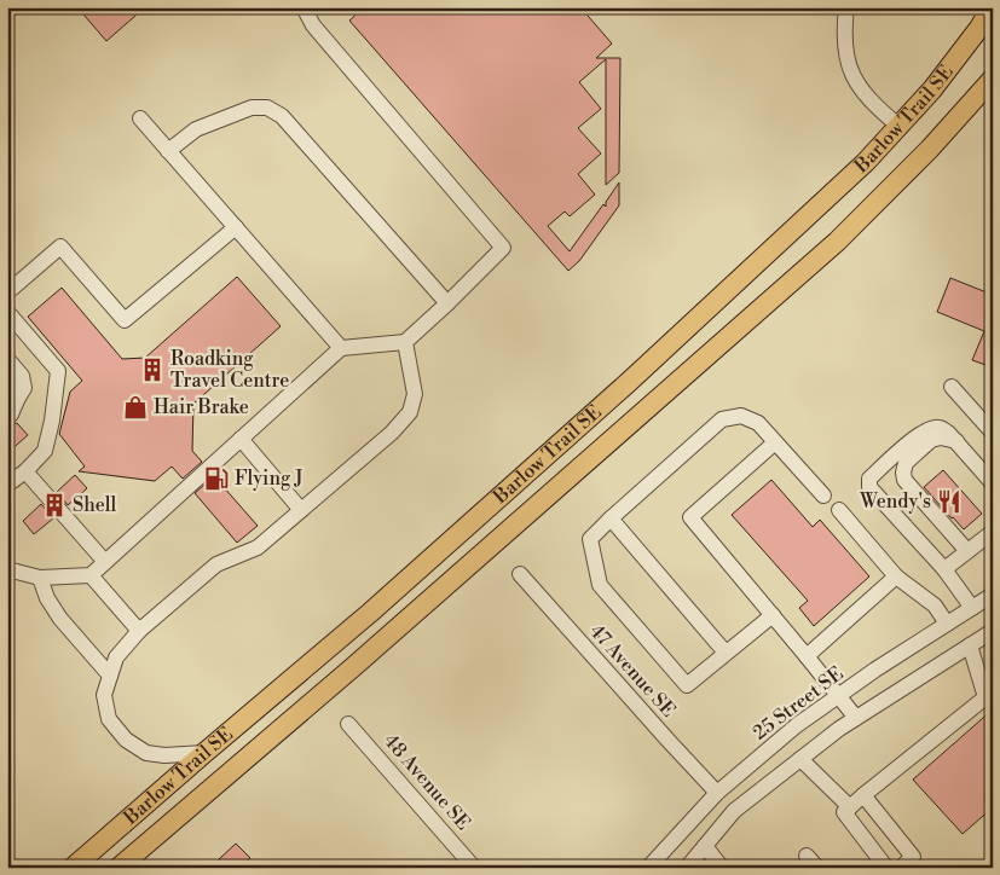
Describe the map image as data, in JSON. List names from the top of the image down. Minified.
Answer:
{"streets":{"main road":["Barlow Trail SE"],"street":["47 Avenue SE","25 Street SE","48 Avenue SE"]},"crossings":[["47 Avenue SE","25 Street SE"]],"places":{"building":["Roadking Travel Centre","Shell"],"shop":["Hair Brake"],"fuel station":["Flying J"],"restaurant":["Wendy's"]}}
